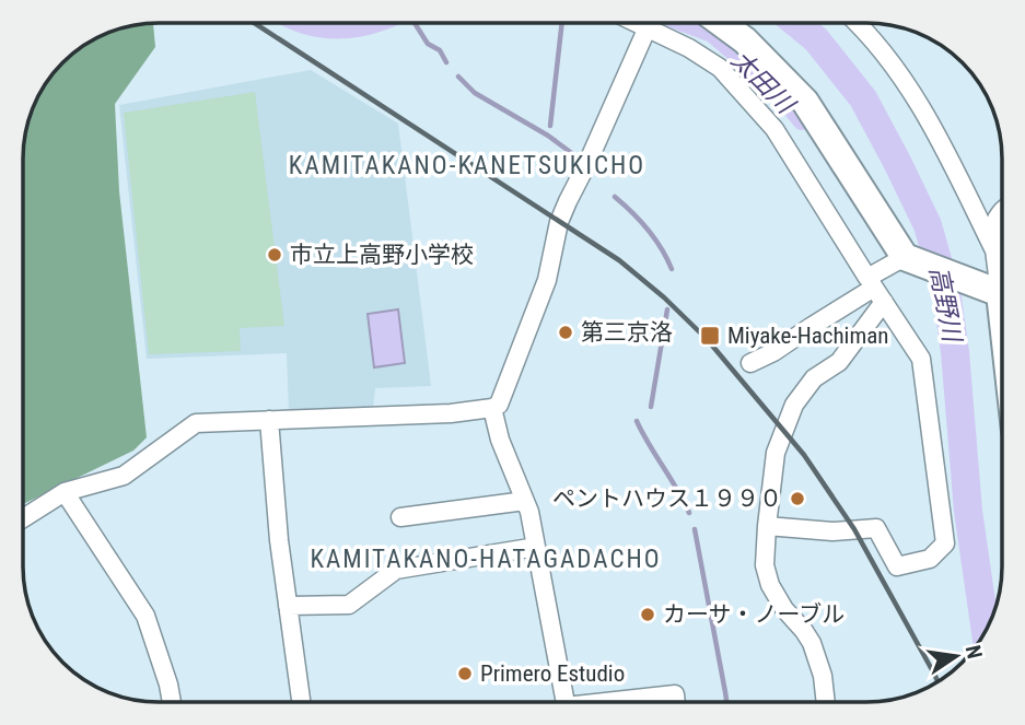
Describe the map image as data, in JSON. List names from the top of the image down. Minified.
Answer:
{"districts":["KAMITAKANO-KANETSUKICHO","KAMITAKANO-HATAGADACHO"],"water":["太田川","高野川"],"places":{"other":["市立上高野小学校","第三京洛","ペントハウス１９９０","カーサ・ノーブル","Primero Estudio"],"transit":["Miyake-Hachiman"]},"north":"right"}
